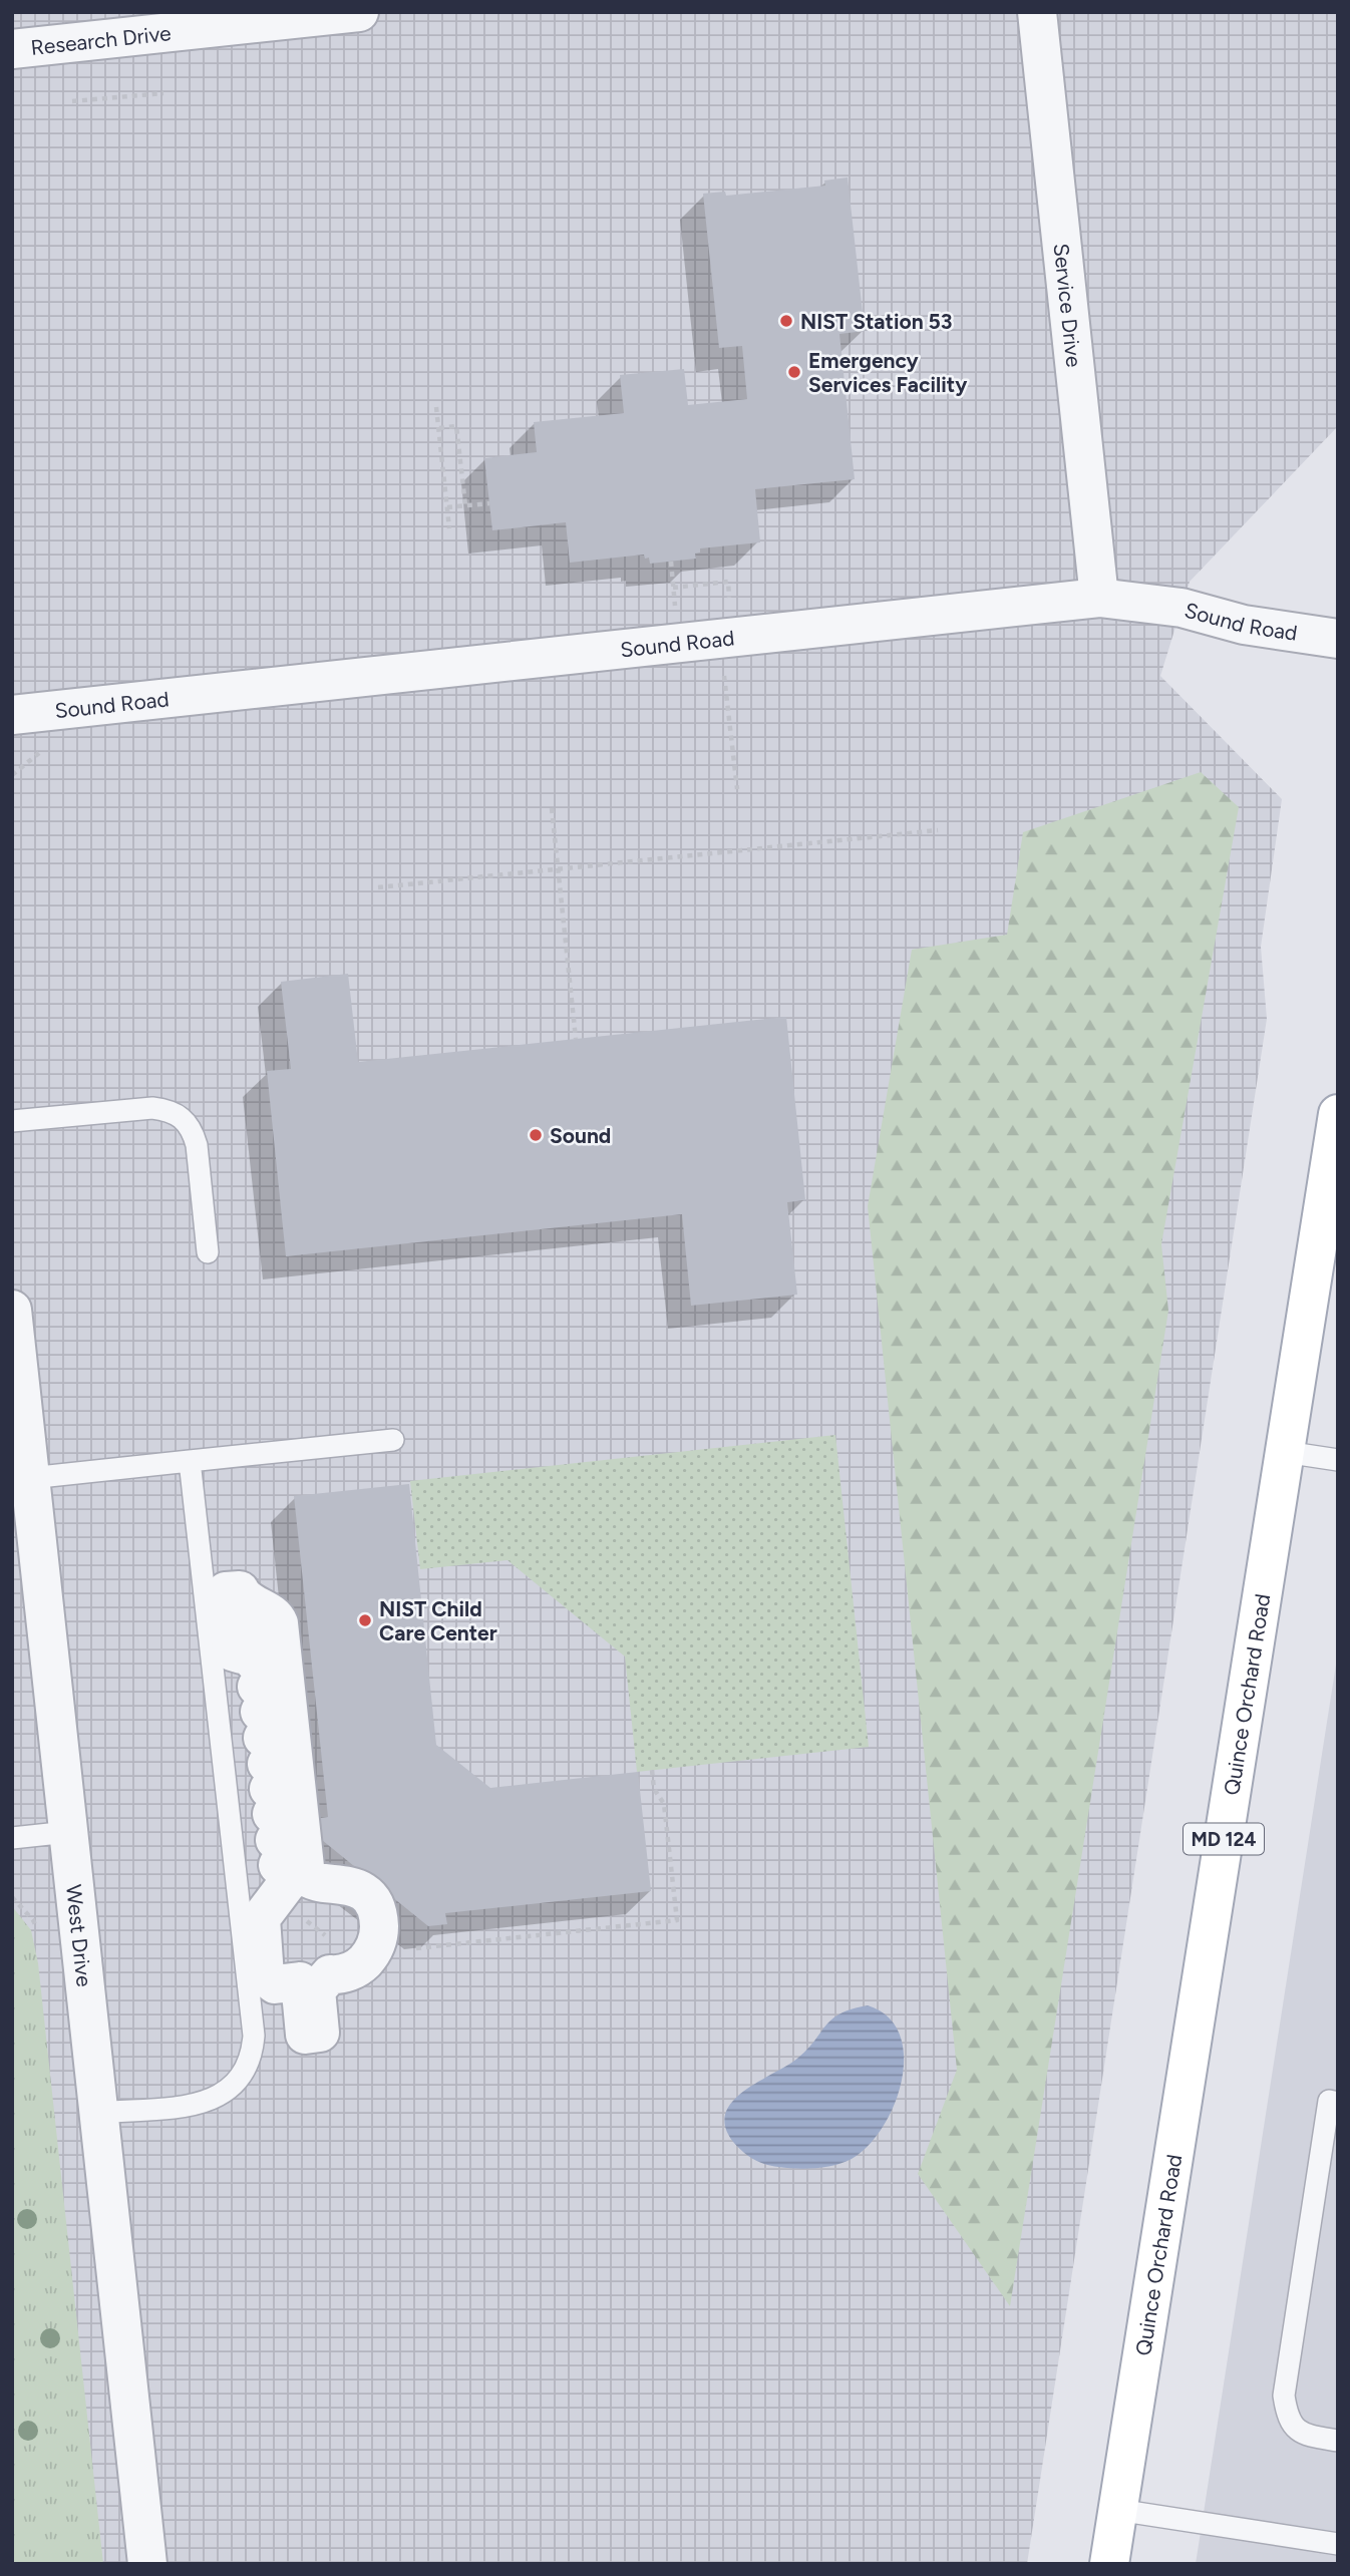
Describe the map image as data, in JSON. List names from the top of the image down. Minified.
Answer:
{"streets":{"main road":["Quince Orchard Road","MD 124"],"street":["Research Drive","Service Drive","Sound Road","West Drive"]},"crossings":[["Service Drive","Sound Road"]],"places":["NIST Station 53","Emergency Services Facility","Sound","NIST Child Care Center"]}
